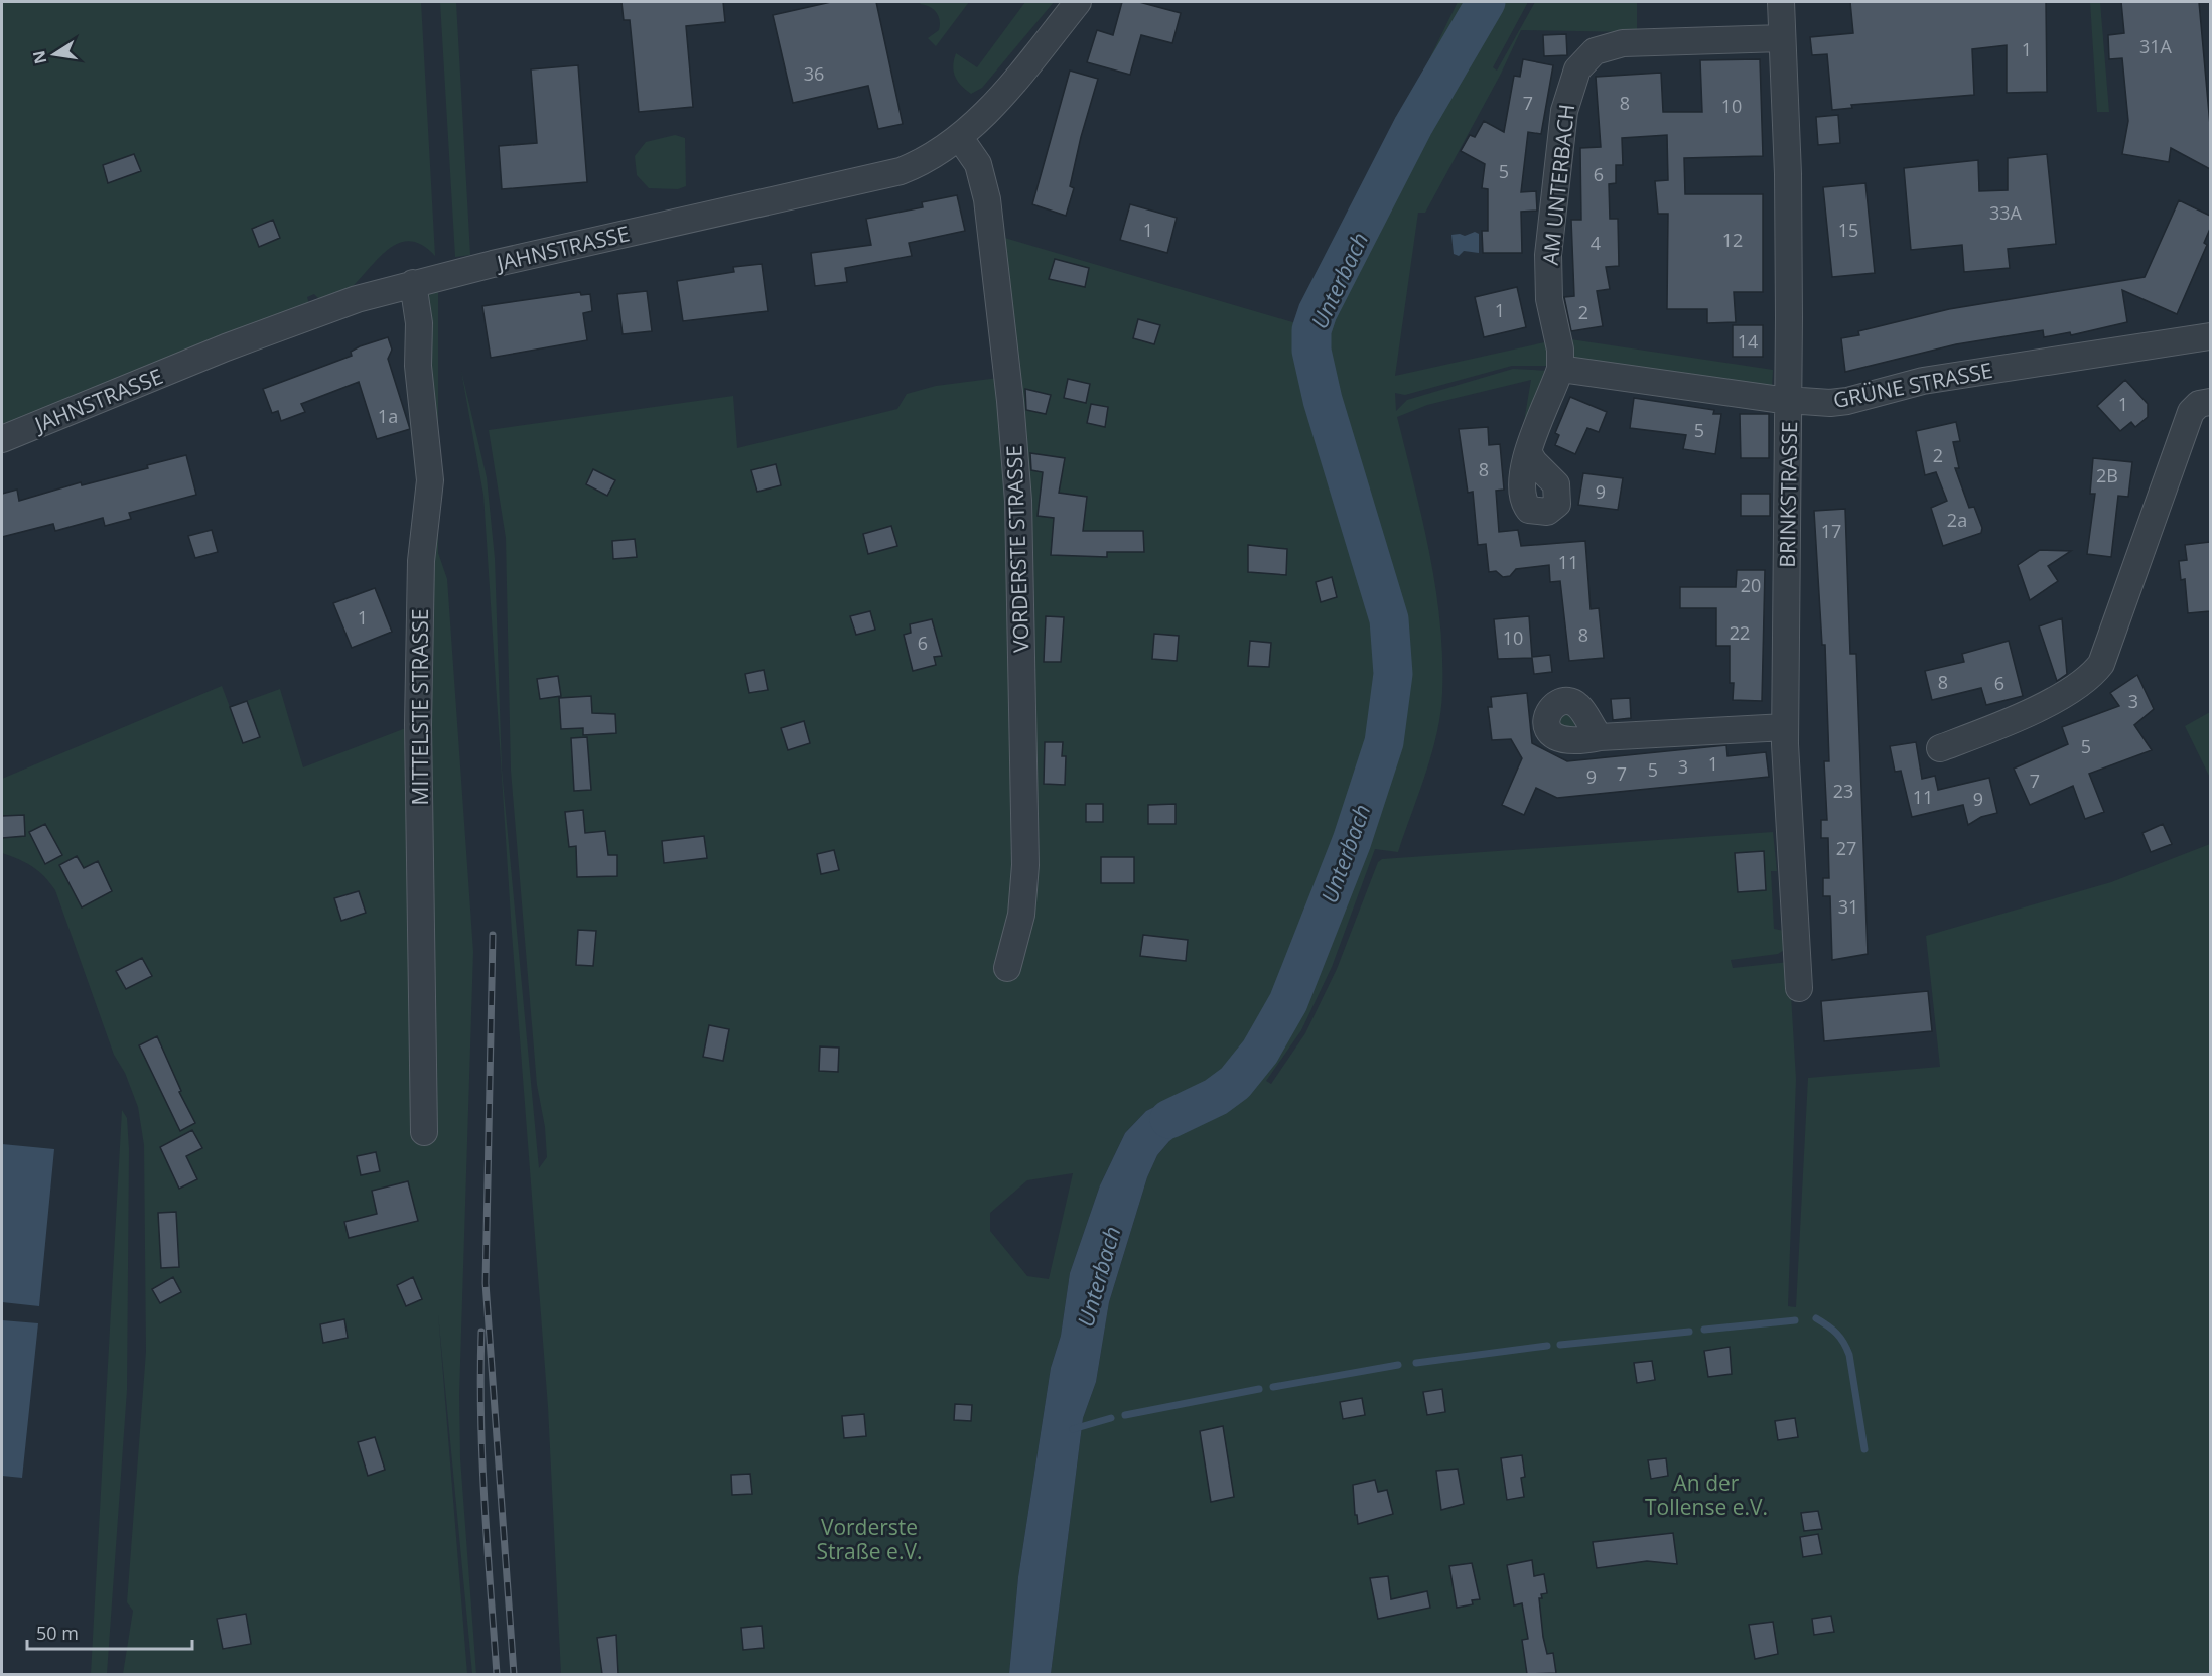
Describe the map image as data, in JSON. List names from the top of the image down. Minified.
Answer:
{"streets":{"street":["AM UNTERBACH","JAHNSTRASSE","GRÜNE STRASSE","BRINKSTRASSE","VORDERSTE STRASSE","MITTELSTE STRASSE"]},"crossings":[["AM UNTERBACH","GRÜNE STRASSE"],["AM UNTERBACH","BRINKSTRASSE"],["JAHNSTRASSE","VORDERSTE STRASSE"],["JAHNSTRASSE","MITTELSTE STRASSE"],["GRÜNE STRASSE","BRINKSTRASSE"]],"water":["Unterbach"],"parks":["An der Tollense e.V.","Vorderste Straße e.V."],"house_numbers":["31A","1","36","7","8","10","5","6","33A","1","15","12","4","1","2","14","1","1a","5","2","8","2B","9","2a","17","11","20","1","22","8","10","6","8","6","3","5","1","3","5","7","9","7","23","11","9","27","31"],"scale_bar":"50 m","north":"left"}
